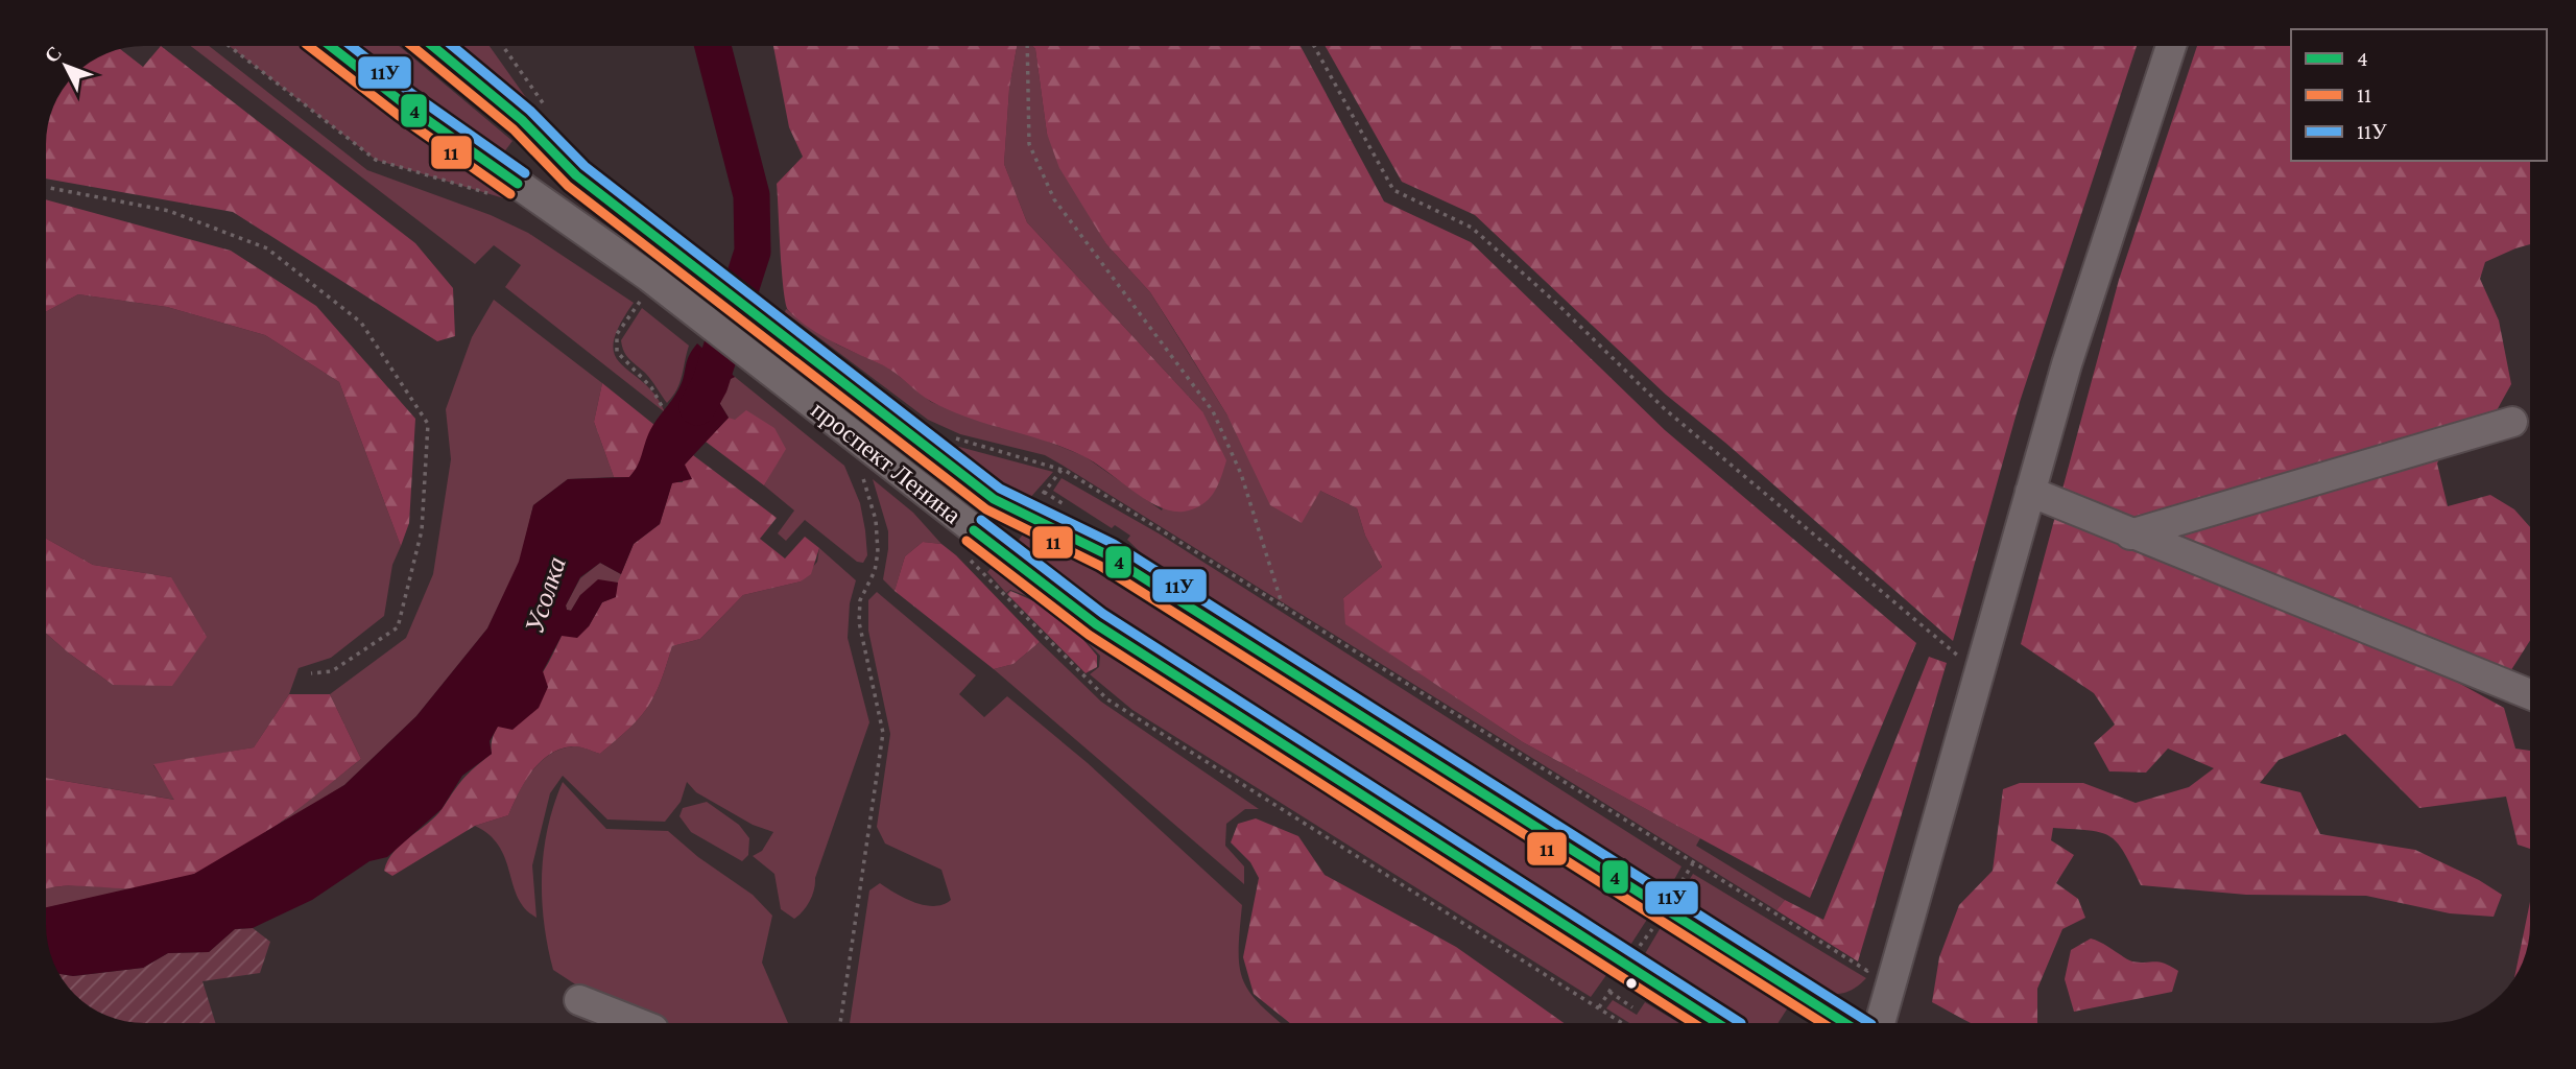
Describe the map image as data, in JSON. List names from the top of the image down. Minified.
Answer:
{"streets":{"street":["проспект Ленина"]},"water":["Усолка"],"lines":["transit line 4","transit line 11","transit line 11У"],"legend":["4","11","11У"],"north":"top left"}
